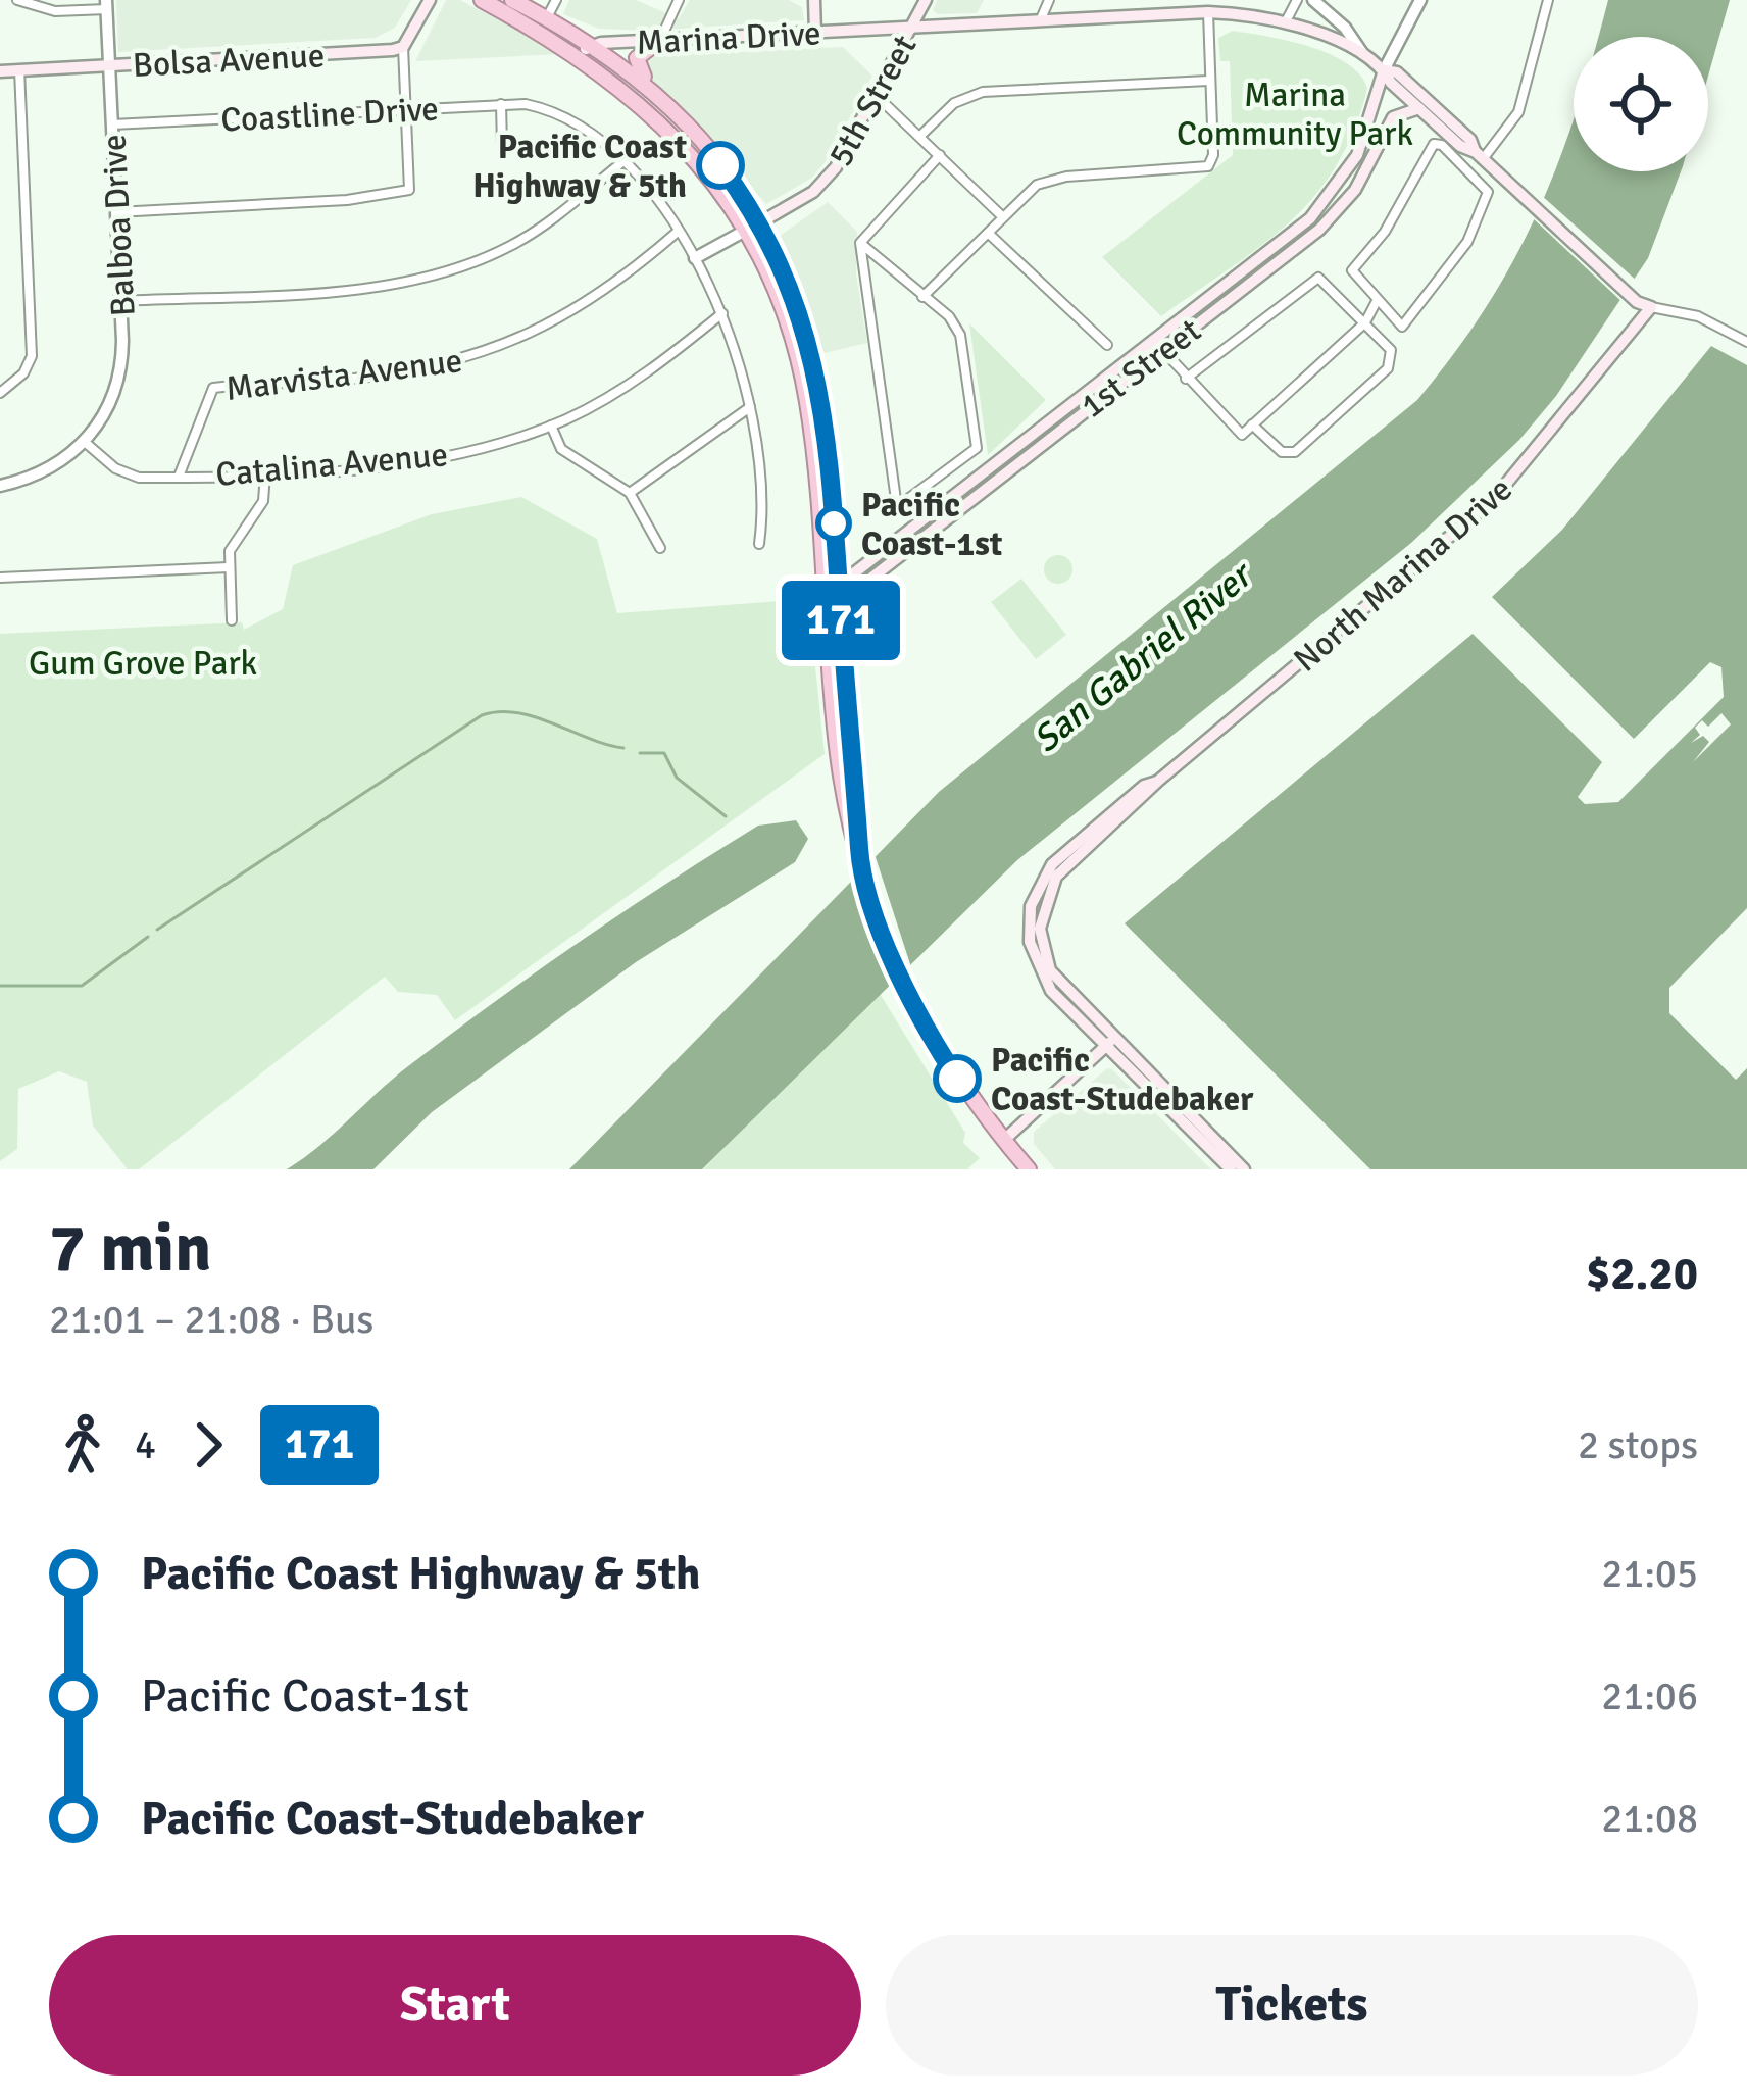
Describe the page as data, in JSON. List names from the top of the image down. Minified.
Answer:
{"streets":{"main road":["Marina Drive","Bolsa Avenue","5th Street","1st Street","North Marina Drive"],"street":["Coastline Drive","Balboa Drive","Marvista Avenue","Catalina Avenue"]},"crossings":[["Marina Drive","5th Street"],["Marina Drive","1st Street"],["Marina Drive","North Marina Drive"],["Bolsa Avenue","Balboa Drive"],["Coastline Drive","Balboa Drive"],["Coastline Drive","Marvista Avenue"],["Coastline Drive","Catalina Avenue"],["Balboa Drive","Catalina Avenue"],["Marvista Avenue","Catalina Avenue"]],"water":["San Gabriel River"],"parks":["Marina Community Park","Gum Grove Park"],"places":["Pacific Coast Highway & 5th","Pacific Coast-1st","Pacific Coast-Studebaker"],"lines":["bus line 171"],"page":{"on_map":"171","heading":["7 min","21:01 – 21:08 · Bus","$2.20"],"legs":["4","171","2 stops"],"list":[{"name":"Pacific Coast Highway & 5th","value":"21:05"},{"name":"Pacific Coast-1st","value":"21:06"},{"name":"Pacific Coast-Studebaker","value":"21:08"}],"buttons":["Start","Tickets"]}}
